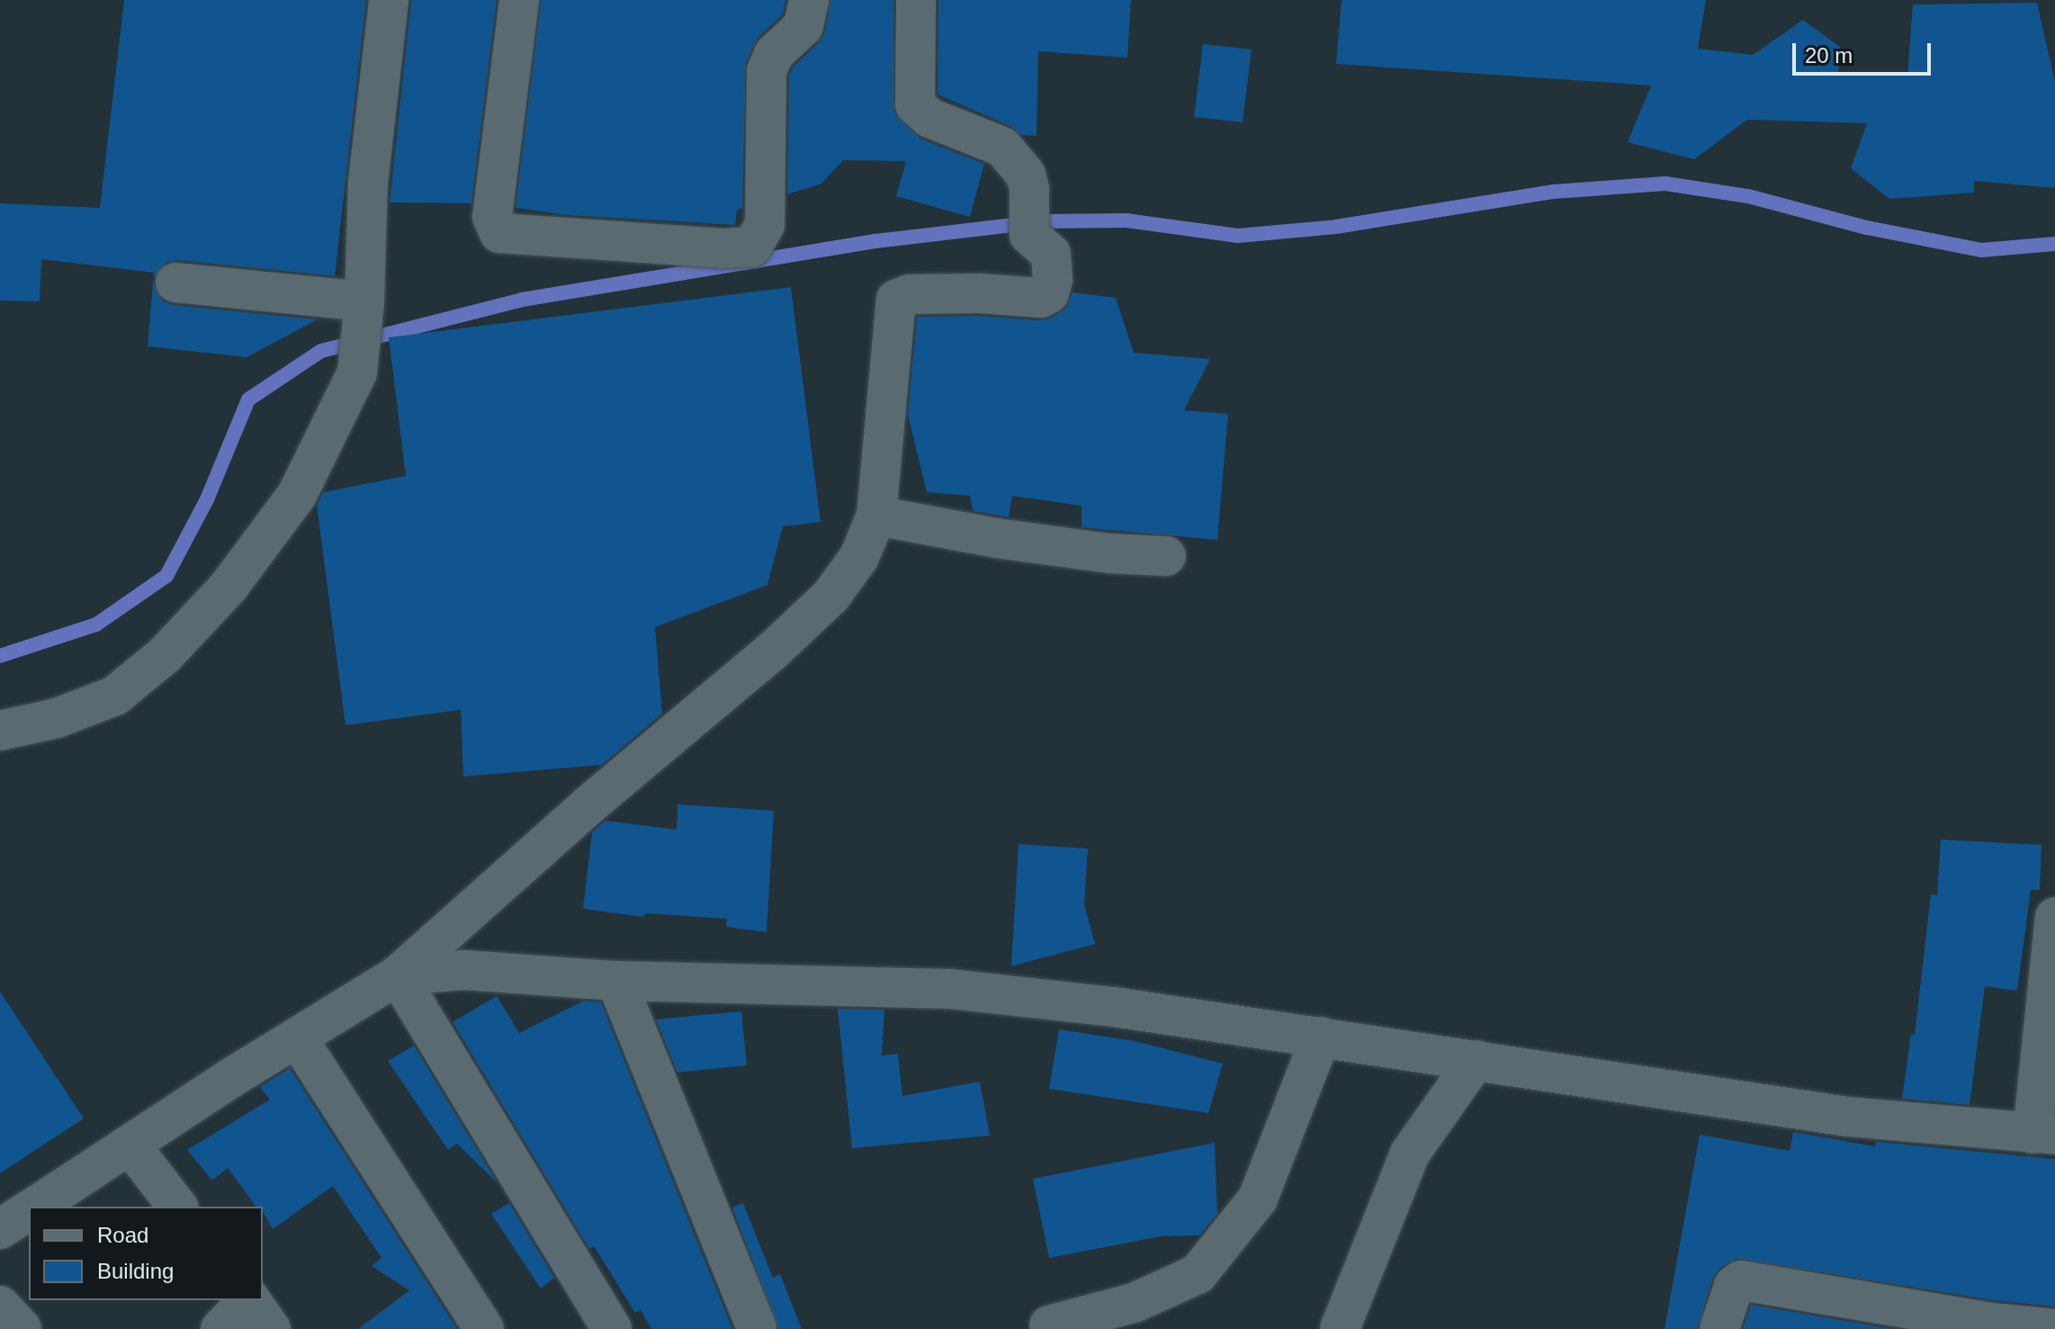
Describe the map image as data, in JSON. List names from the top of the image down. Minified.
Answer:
{"legend":["Road","Building"],"scale_bar":"20 m"}
